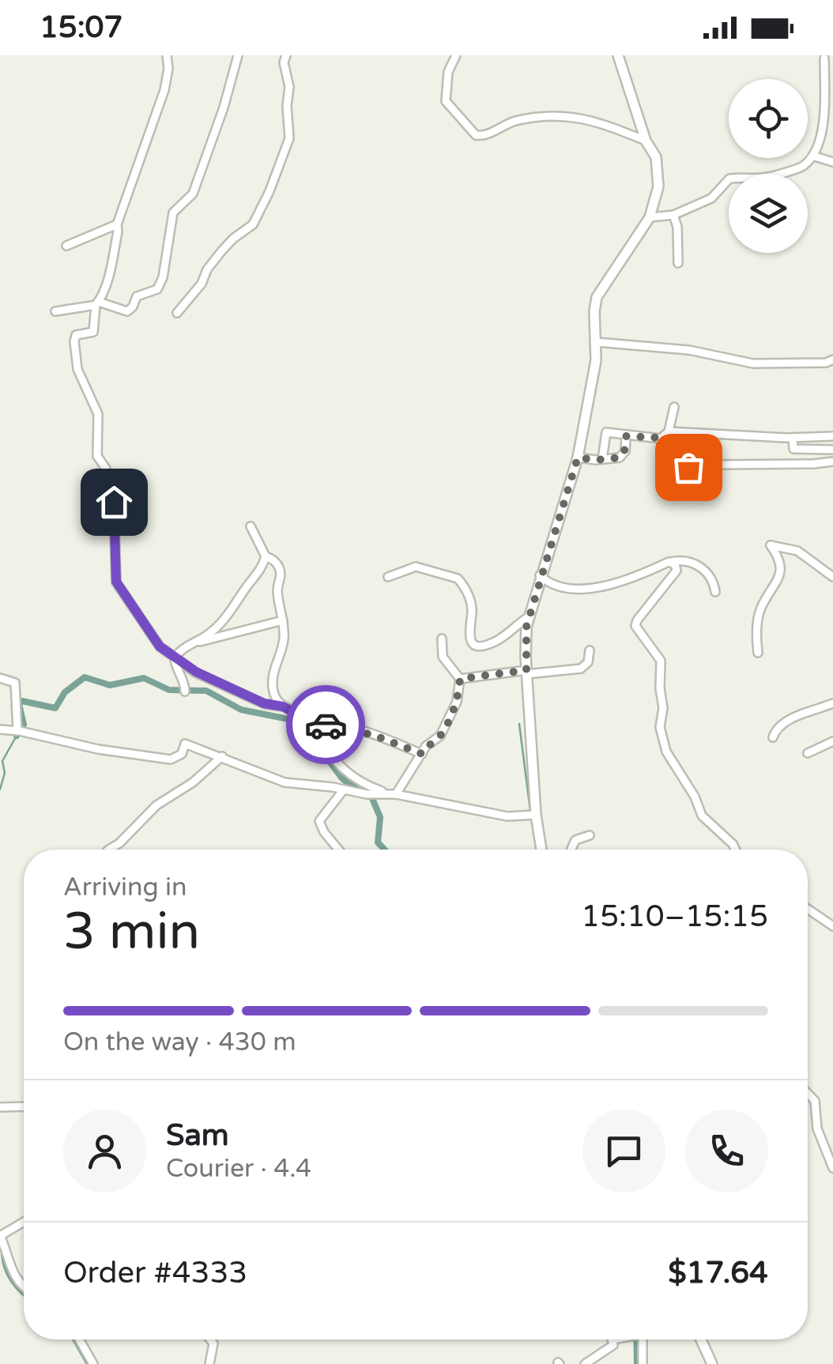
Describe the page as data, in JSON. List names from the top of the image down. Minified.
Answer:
{"page":{"status":"15:07","heading":["3 min","Arriving in","15:10–15:15"],"panel":["Sam","Courier · 4.4","Order #4333","$17.64"],"bar":"On the way · 430 m"}}
